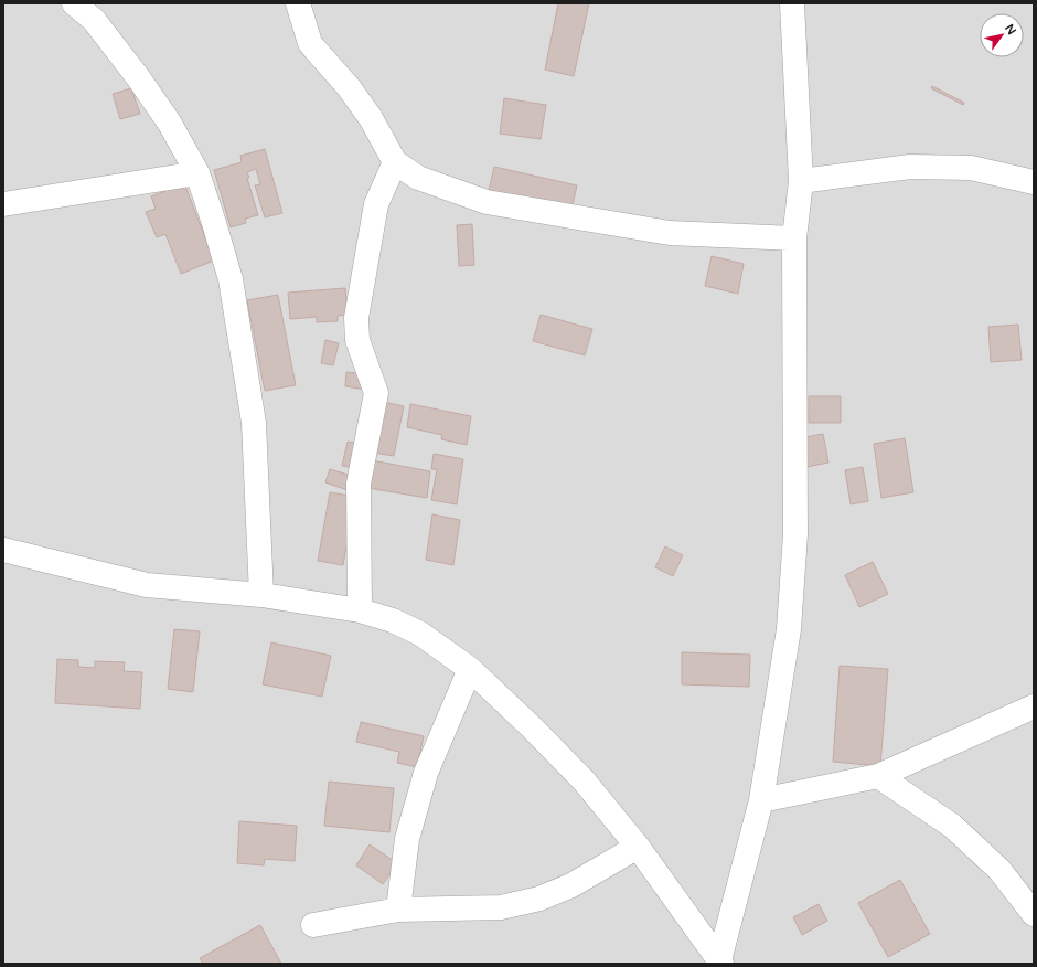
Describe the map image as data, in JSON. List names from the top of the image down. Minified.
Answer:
{"north":"top right"}
